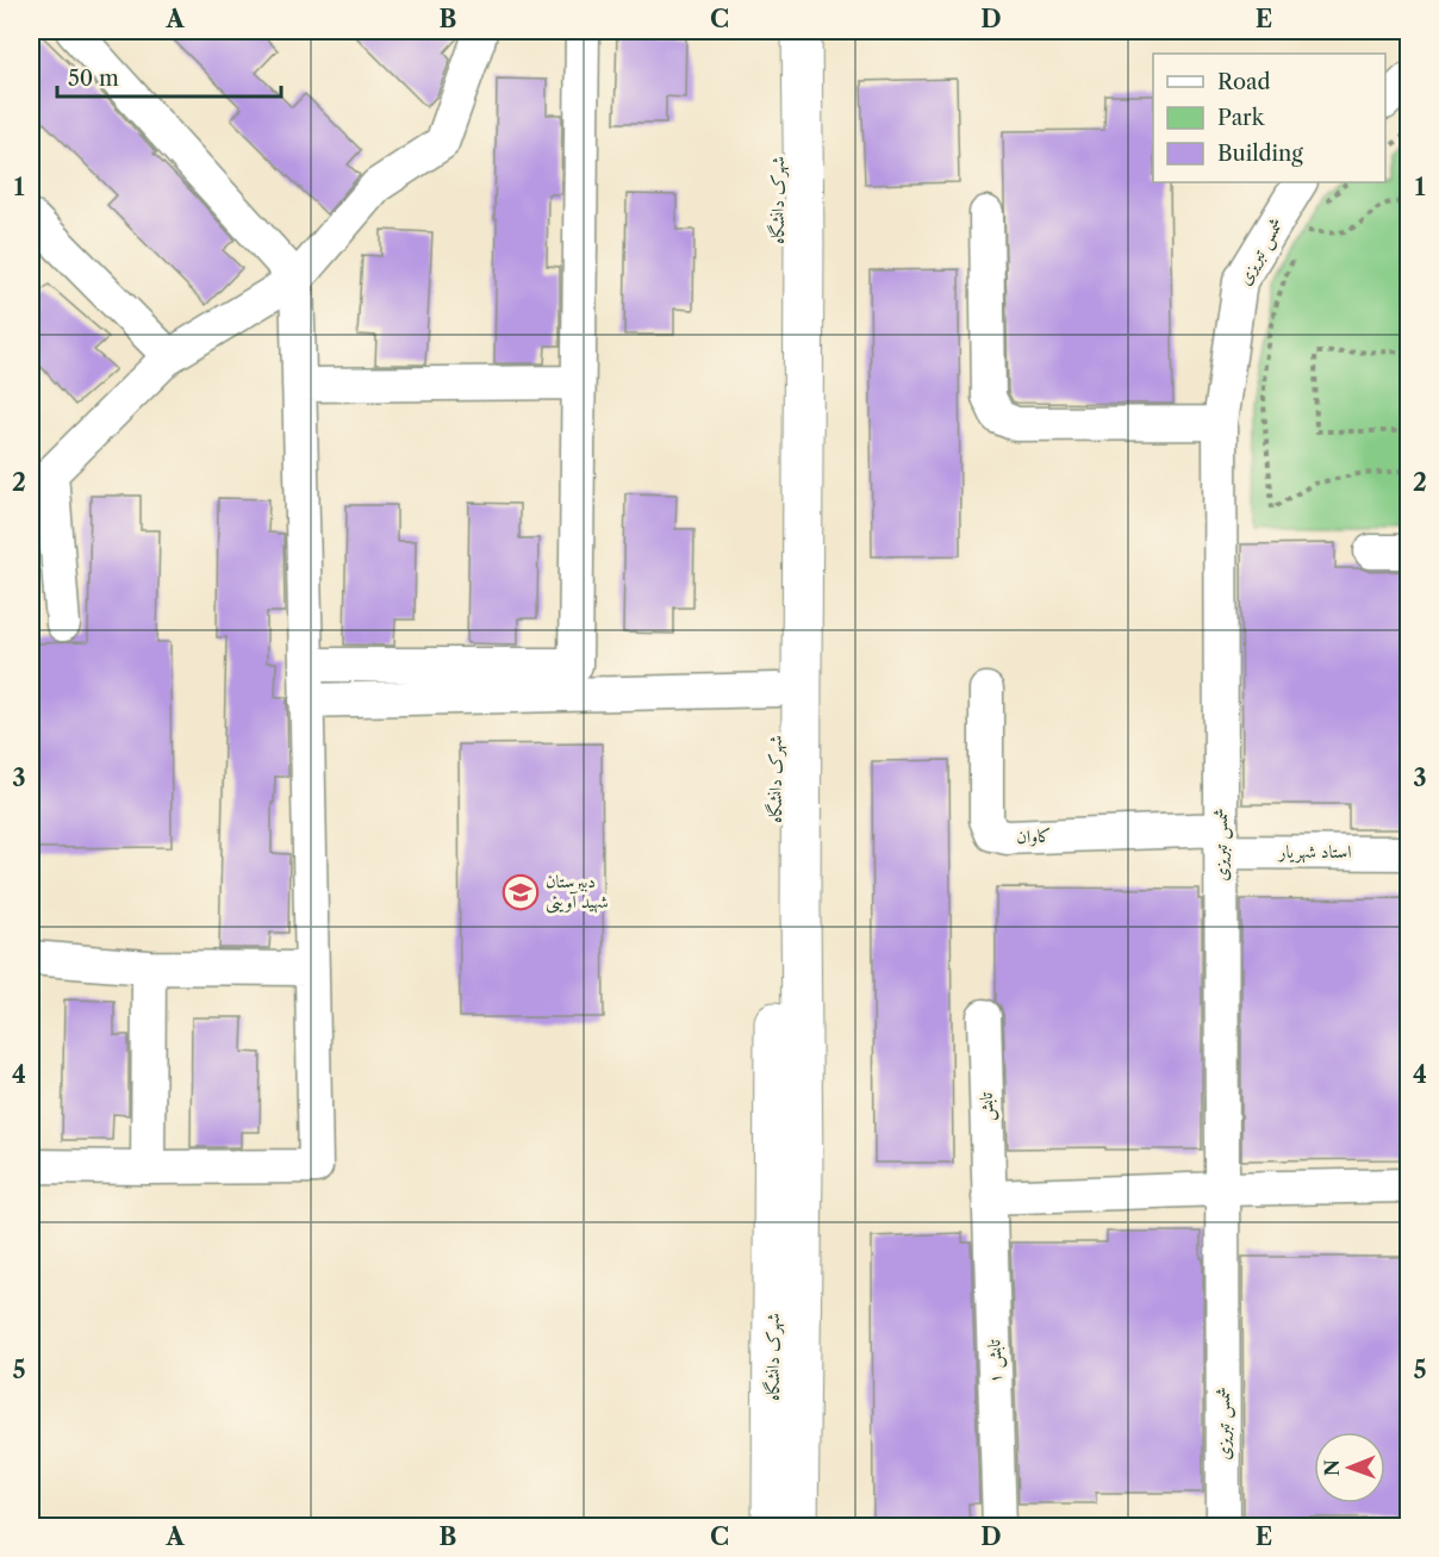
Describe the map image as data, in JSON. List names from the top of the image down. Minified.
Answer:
{"streets":{"main road":["شهرک دانشگاه"],"street":["شمس تبریزی","کاوان","استاد شهریار","تابش","تابش ۱"]},"crossings":[["شمس تبریزی","کاوان"],["شمس تبریزی","استاد شهریار"],["کاوان","استاد شهریار"],["تابش","تابش ۱"]],"places":{"school or university":["دبیرستان شهید آوینی"]},"legend":["Road","Park","Building"],"scale_bar":"50 m","north":"left","grid":{"columns":["A","B","C","D","E"],"rows":["1","2","3","4","5"]}}
